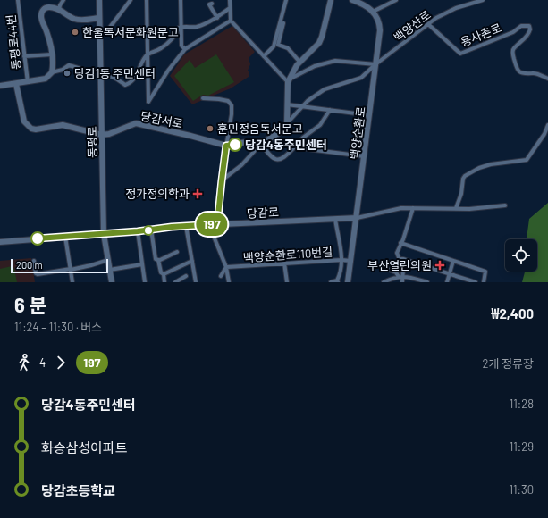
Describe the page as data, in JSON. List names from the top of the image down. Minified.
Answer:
{"streets":{"main road":["당감서로","백양순환로","동평로","당감로"],"street":["백양산로","용사촌로","동평로44번","백양순환로110번길"]},"crossings":[["백양산로","용사촌로"],["백양산로","백양순환로"],["당감서로","동평로"],["백양순환로","당감로"],["백양순환로","백양순환로110번길"],["동평로","당감로"]],"places":{"other":["한울독서문화원문고","당감1동 주민센터","훈민정음독서문고","당감4동주민센터"],"health":["정가정의학과","부산열린의원"]},"lines":["bus line 197"],"scale_bar":"200 m","page":{"on_map":"197","scale":"200 m","heading":["6 분","11:24 – 11:30 · 버스","₩2,400"],"legs":["4","197","2개 정류장"],"list":[{"name":"당감4동주민센터","value":"11:28"},{"name":"화승삼성아파트","value":"11:29"},{"name":"당감초등학교","value":"11:30"}]}}
